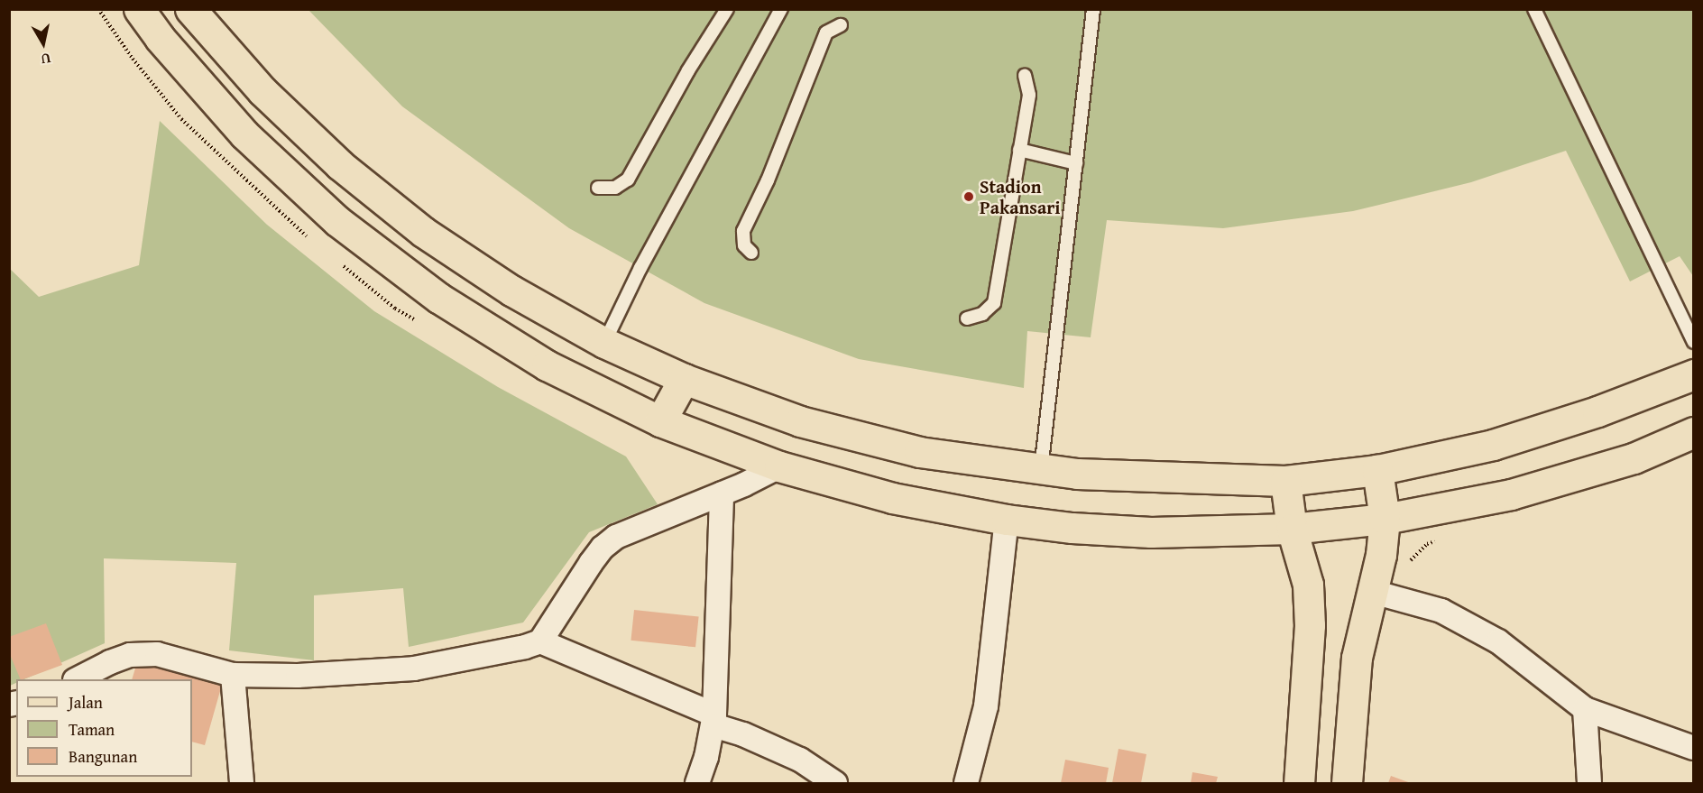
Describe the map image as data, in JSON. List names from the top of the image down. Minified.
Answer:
{"places":["Stadion Pakansari"],"legend":["Jalan","Taman","Bangunan"],"north":"bottom"}
